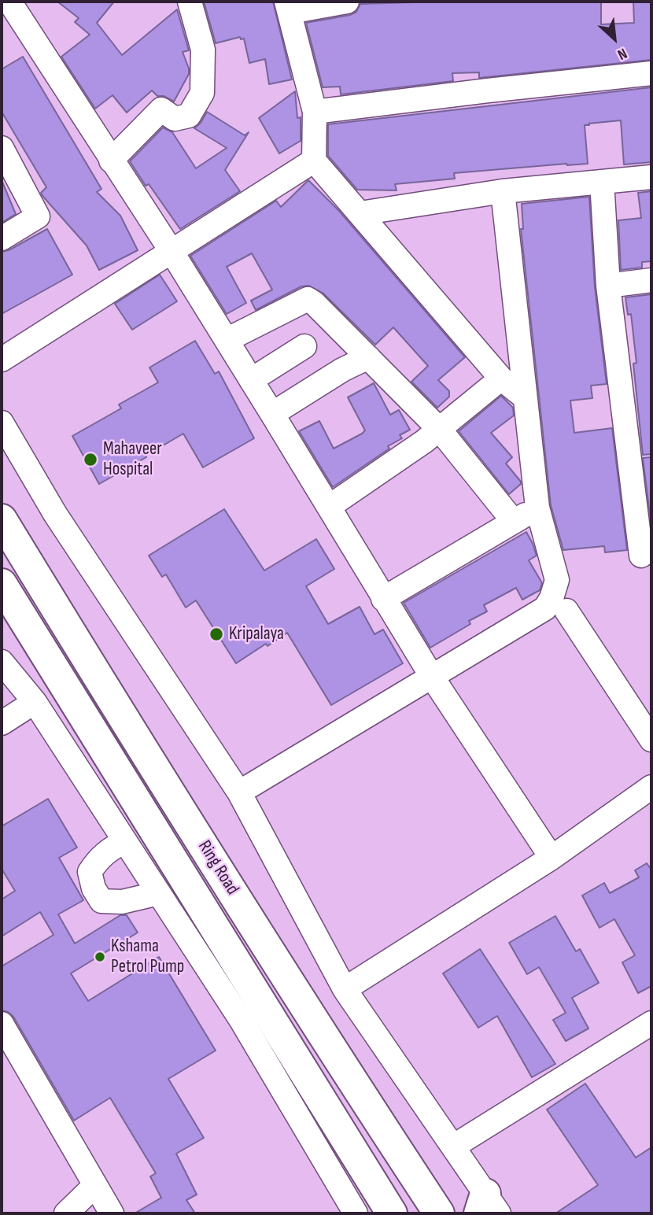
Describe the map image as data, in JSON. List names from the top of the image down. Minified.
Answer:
{"streets":{"highway":["Ring Road"]},"places":["Mahaveer Hospital","Kripalaya","Kshama Petrol Pump"],"north":"bottom right"}
